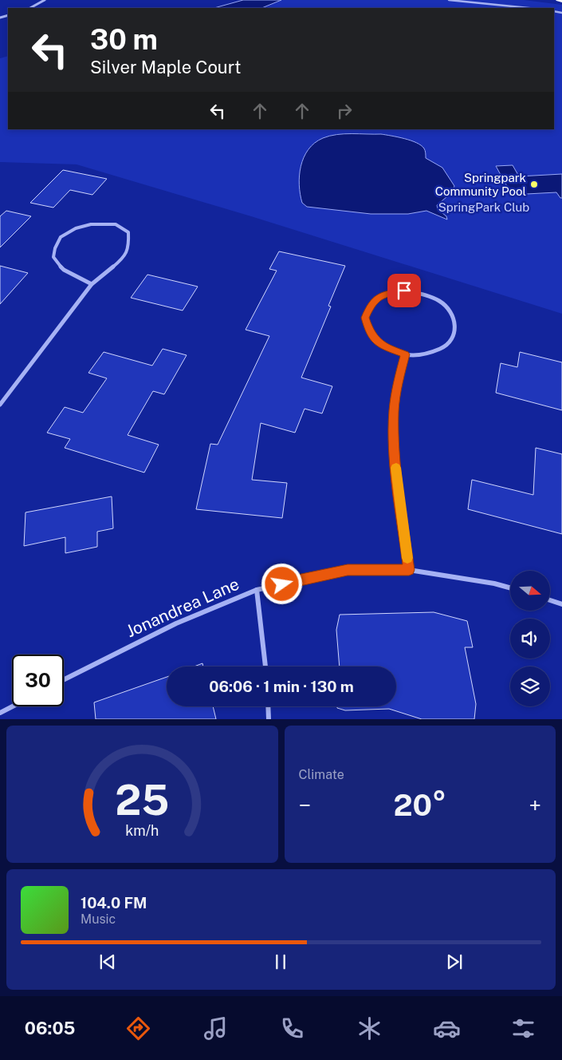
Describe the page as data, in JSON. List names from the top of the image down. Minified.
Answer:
{"streets":{"street":["Jonandrea Lane"]},"parks":["SpringPark Club"],"places":["Springpark Community Pool"],"north":"right","page":{"turn":["30 m","Silver Maple Court"],"limit":"30","trip":"06:06 · 1 min · 130 m","tile":"Climate","heat":["−","20°","+"],"song":["104.0 FM","Music"],"tabs":"06:05","gauge":["25","km/h"]}}
